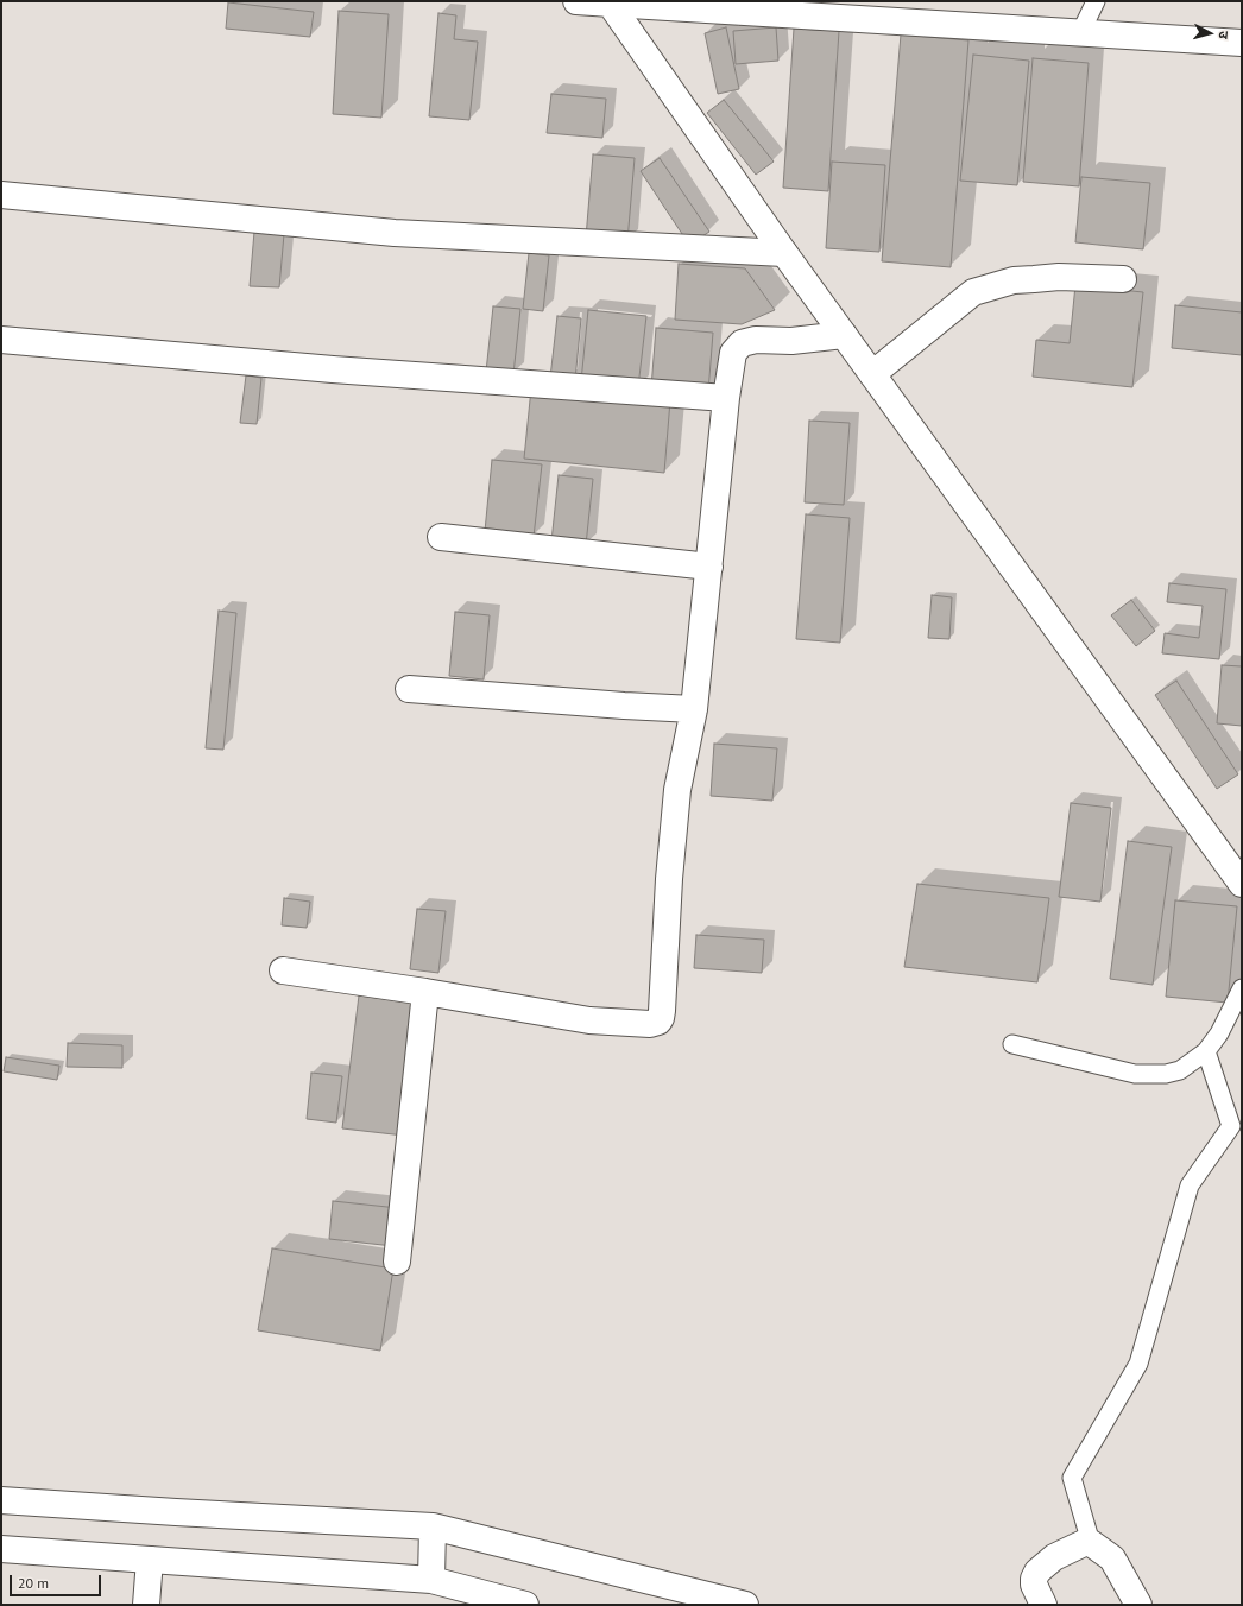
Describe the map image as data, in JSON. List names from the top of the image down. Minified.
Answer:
{"scale_bar":"20 m","north":"right"}
